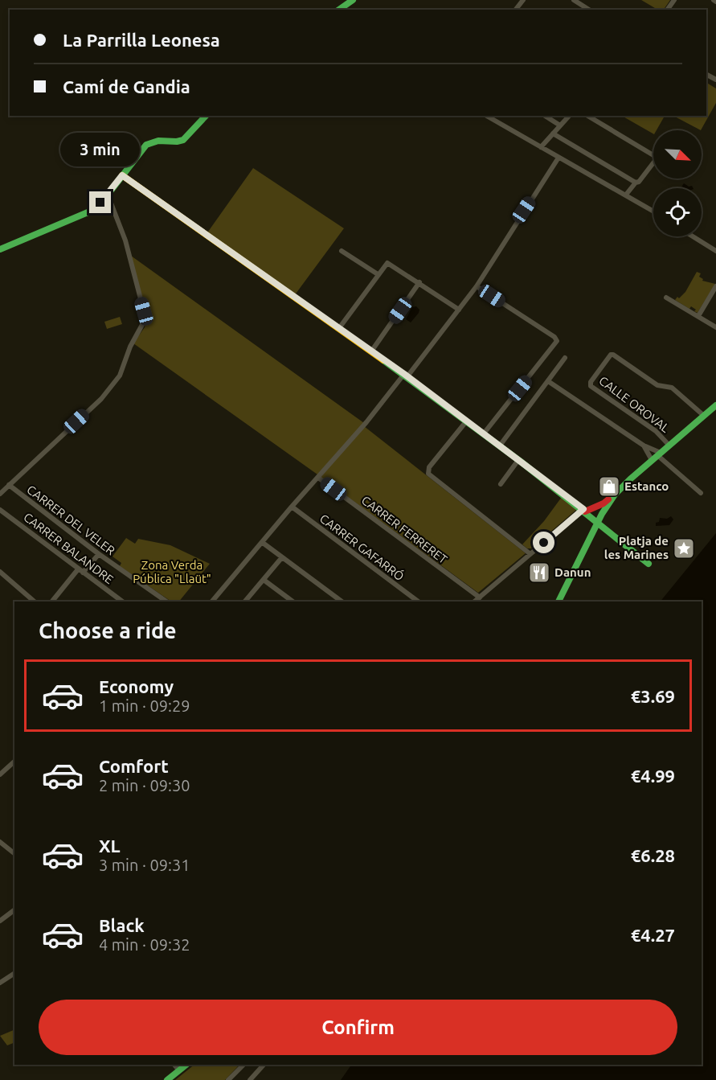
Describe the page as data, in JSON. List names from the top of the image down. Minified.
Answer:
{"streets":{"street":["CALLE OROVAL","CARRER DEL VELER","CARRER FERRERET","CARRER GAFARRÓ","CARRER BALANDRE"]},"parks":["Zona Verda Pública \"Llaüt\""],"places":{"shop":["Estanco"],"place":["Platja de les Marines"],"restaurant":["Danun"]},"north":"bottom right","page":{"banner":["La Parrilla Leonesa","Camí de Gandia"],"bubble":"3 min","heading":"Choose a ride","list":[{"name":"Economy","note":"1 min · 09:29","value":"€3.69"},{"name":"Comfort","note":"2 min · 09:30","value":"€4.99"},{"name":"XL","note":"3 min · 09:31","value":"€6.28"},{"name":"Black","note":"4 min · 09:32","value":"€4.27"}],"buttons":"Confirm"}}
